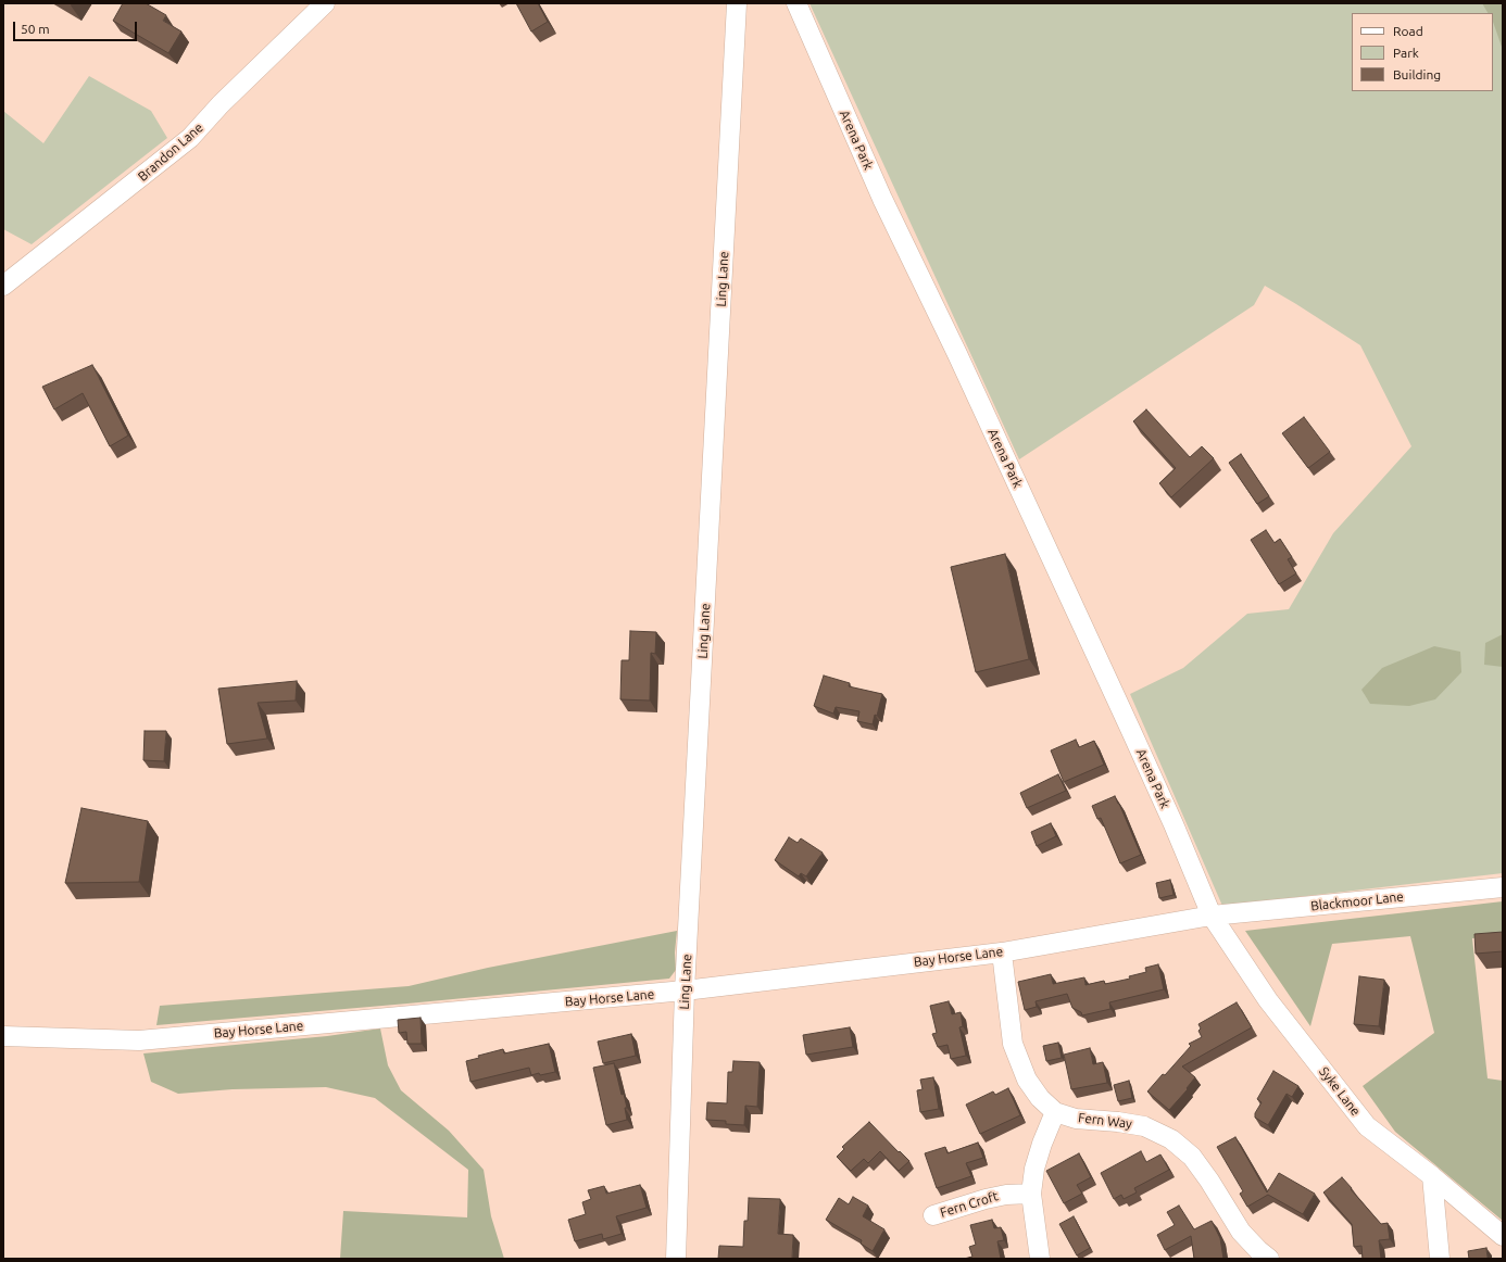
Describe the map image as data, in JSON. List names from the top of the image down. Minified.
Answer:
{"streets":{"street":["Arena Park","Brandon Lane","Ling Lane","Blackmoor Lane","Bay Horse Lane","Syke Lane","Fern Way","Fern Croft"]},"crossings":[["Arena Park","Blackmoor Lane"],["Arena Park","Bay Horse Lane"],["Arena Park","Syke Lane"],["Ling Lane","Bay Horse Lane"],["Blackmoor Lane","Bay Horse Lane"],["Blackmoor Lane","Syke Lane"],["Bay Horse Lane","Syke Lane"],["Bay Horse Lane","Fern Way"]],"legend":["Road","Park","Building"],"scale_bar":"50 m"}
